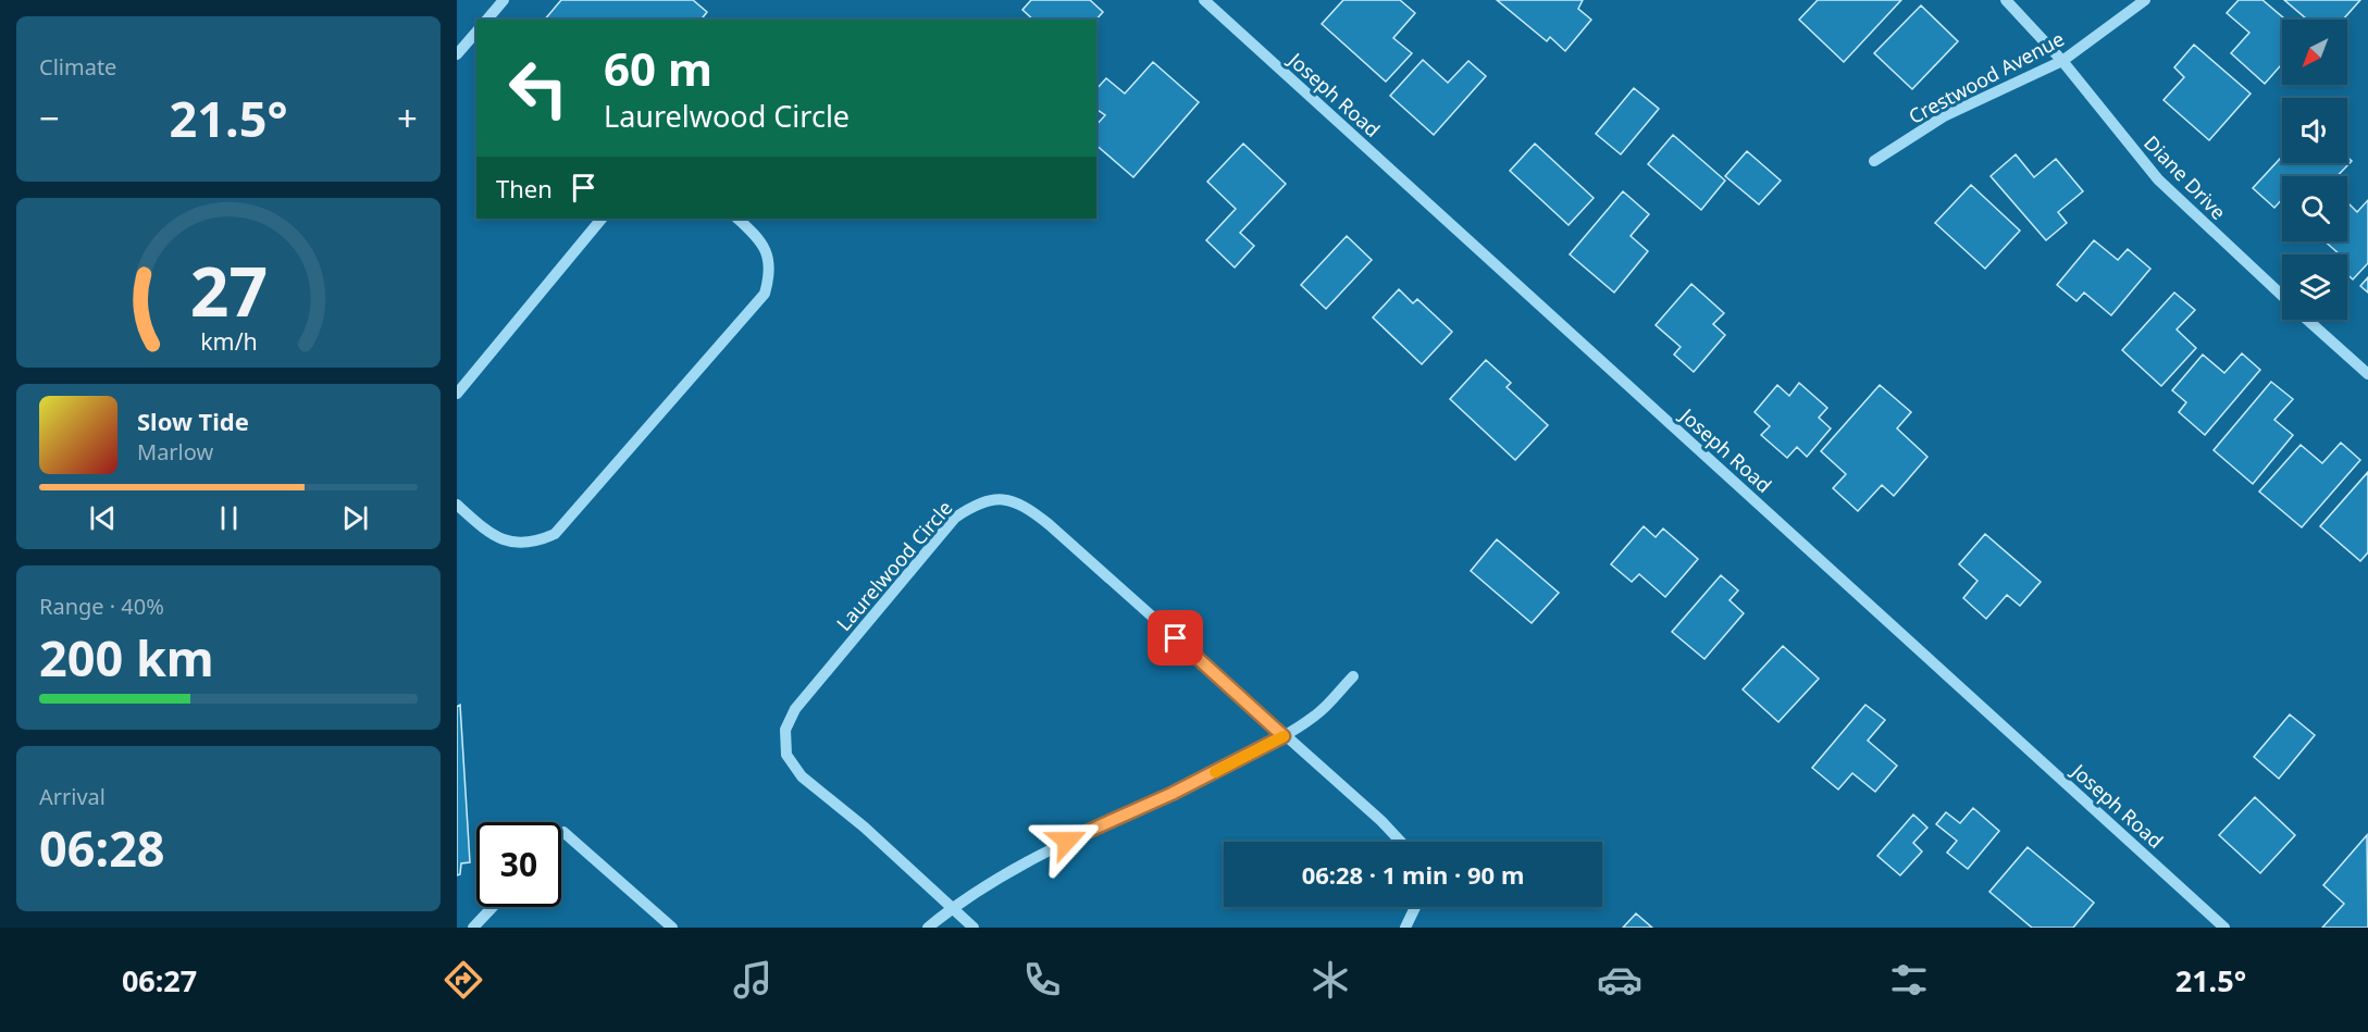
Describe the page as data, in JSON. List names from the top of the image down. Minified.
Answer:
{"streets":{"street":["Crestwood Avenue","Joseph Road","Diane Drive","Laurelwood Circle"]},"crossings":[["Crestwood Avenue","Diane Drive"]],"north":"bottom left","page":{"tile":["Climate",["Range · 40%","200 km"],["Arrival","06:28"]],"turn":["60 m","Laurelwood Circle"],"heat":["−","21.5°","+"],"then":"Then","song":["Slow Tide","Marlow"],"limit":"30","trip":"06:28 · 1 min · 90 m","tabs":["06:27","21.5°"],"gauge":["27","km/h"]}}
